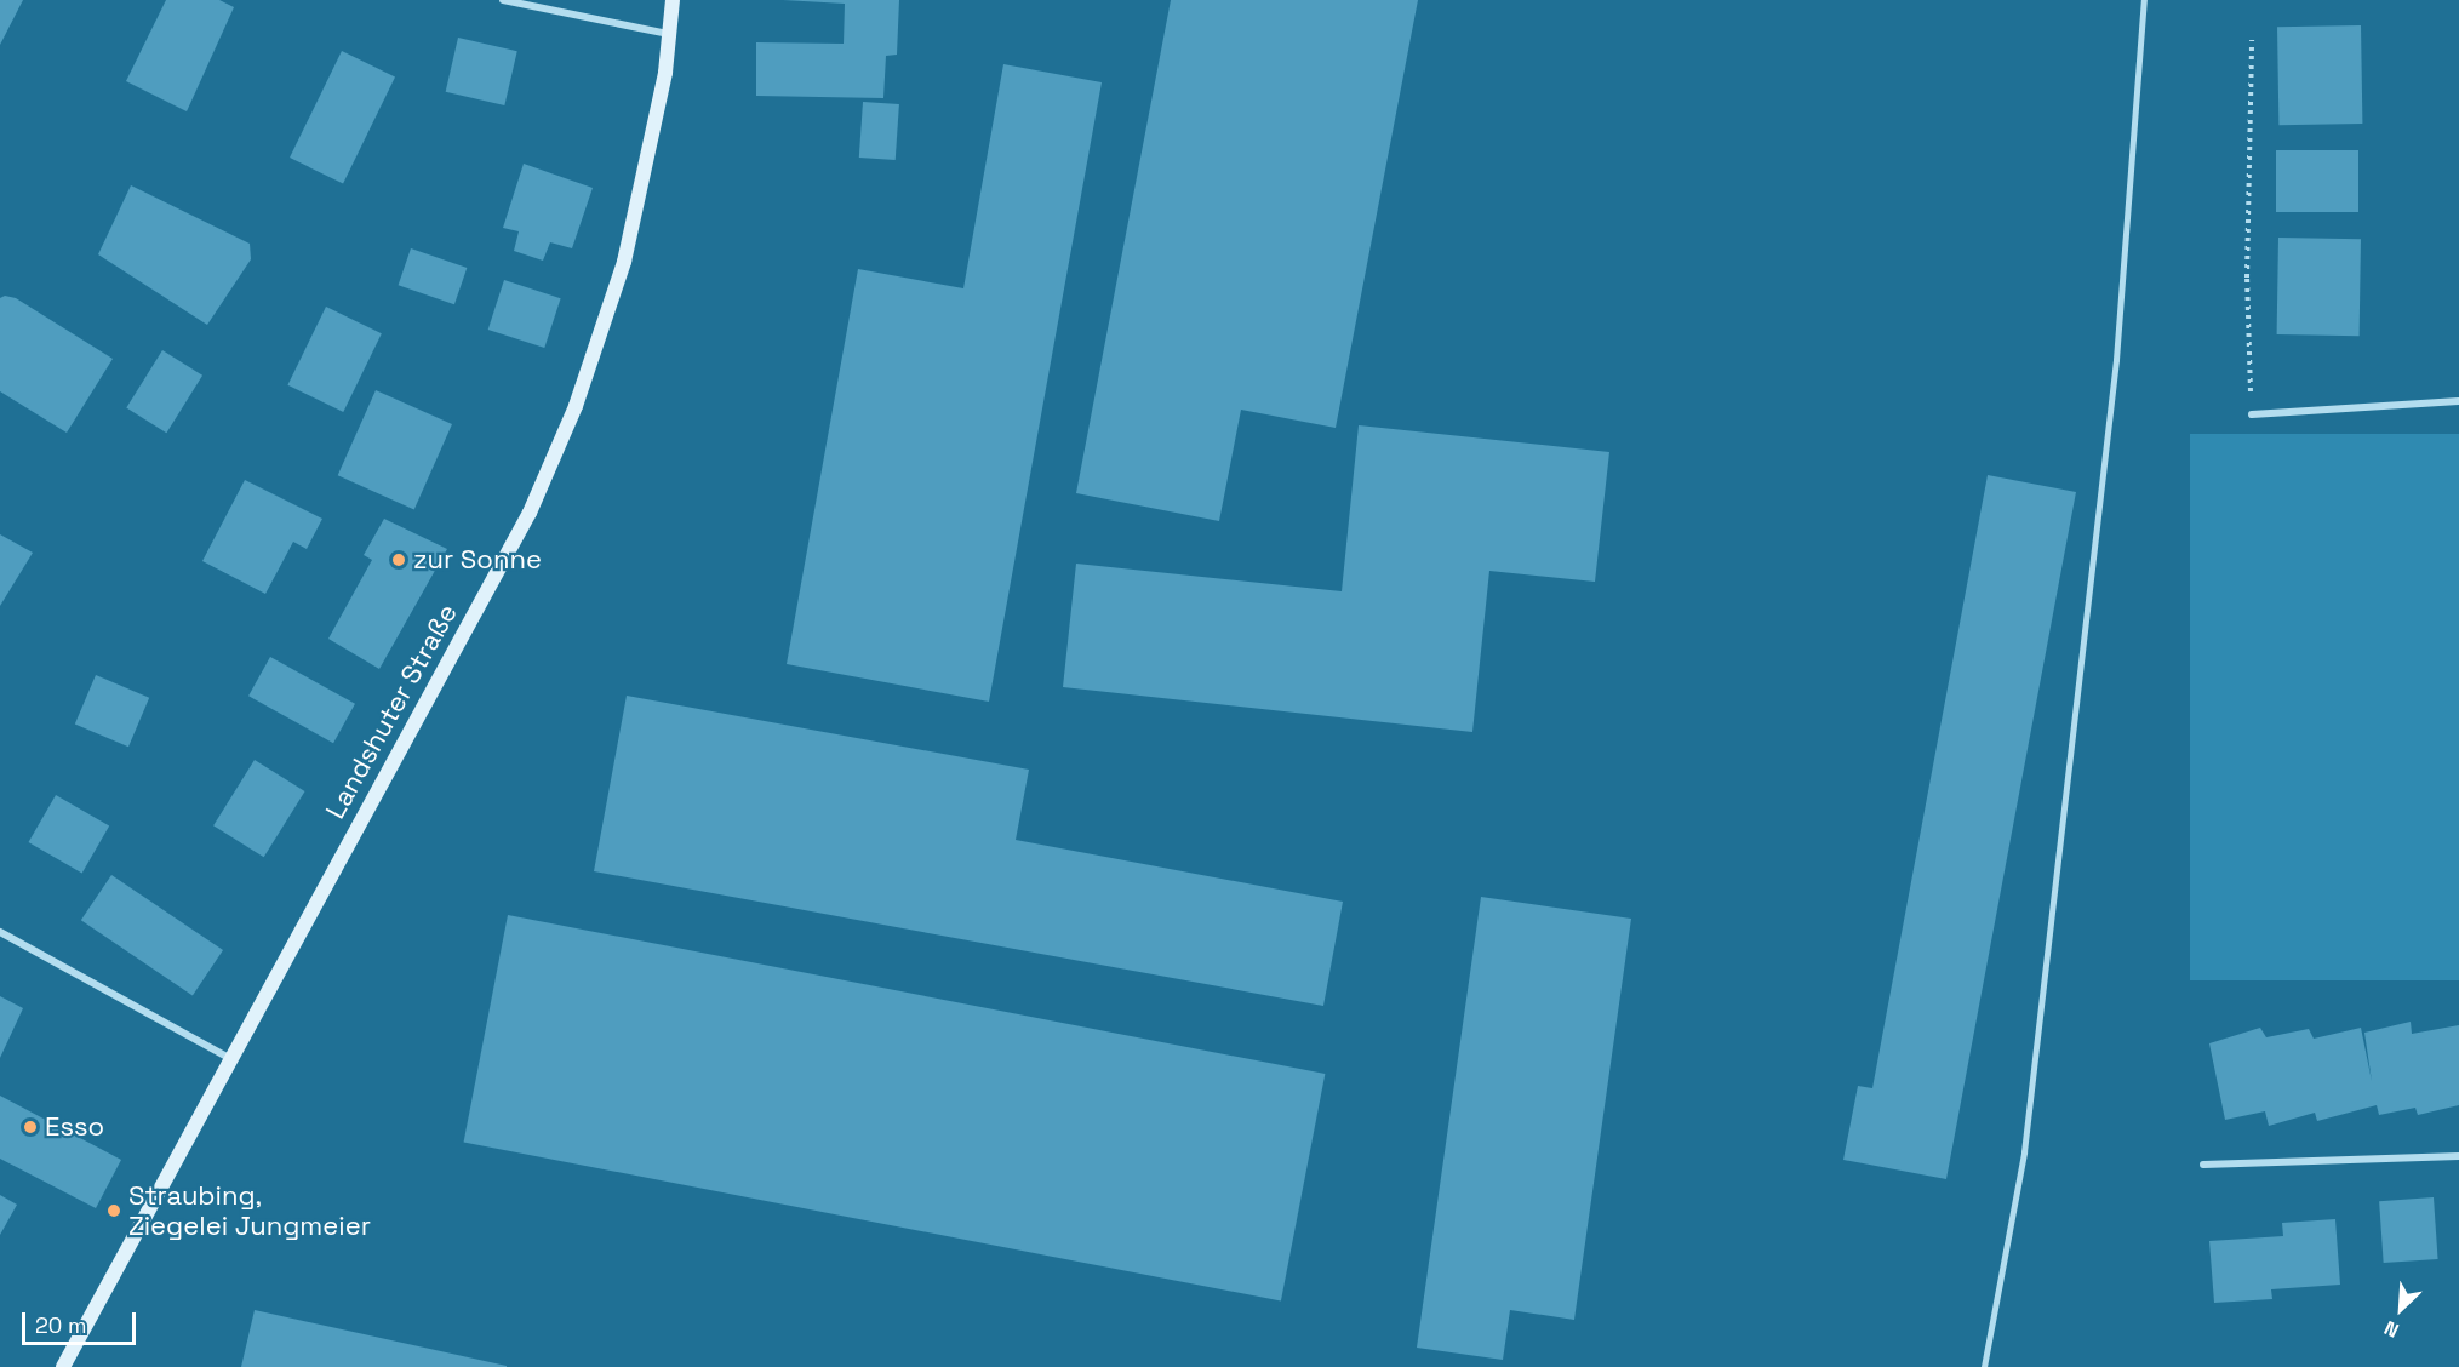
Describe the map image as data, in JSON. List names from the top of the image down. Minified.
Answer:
{"streets":{"main road":["Landshuter Straße"]},"places":["zur Sonne","Esso","Straubing, Ziegelei Jungmeier"],"scale_bar":"20 m","north":"bottom left"}
